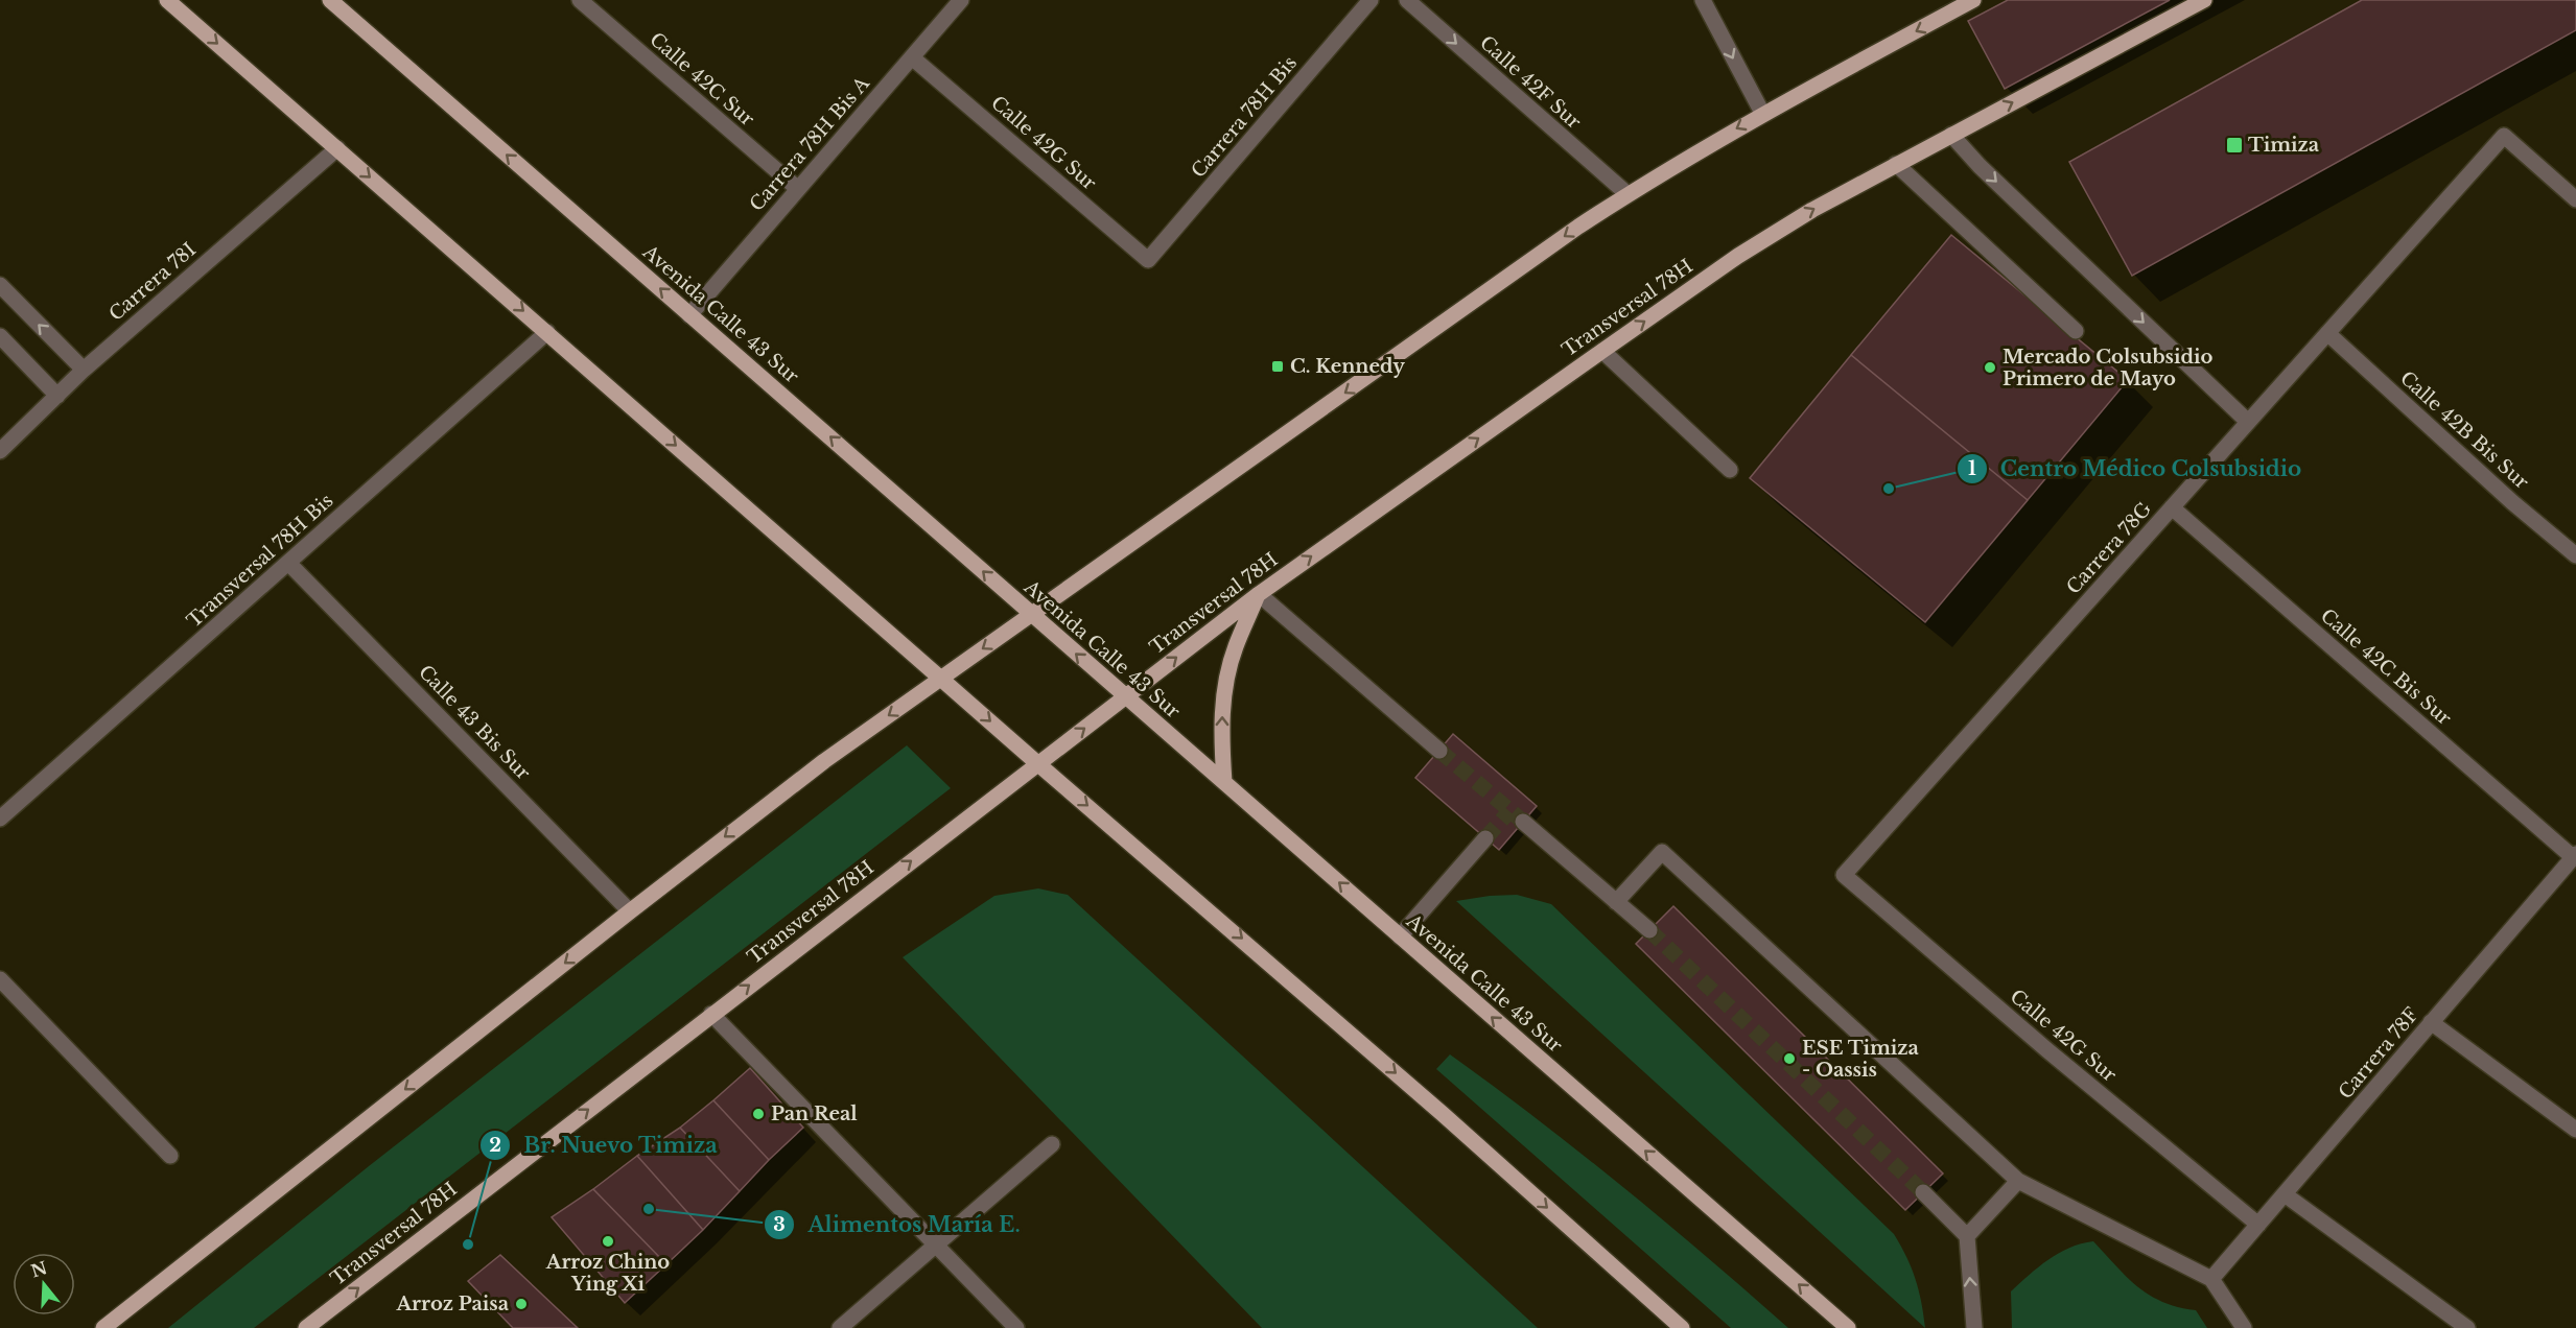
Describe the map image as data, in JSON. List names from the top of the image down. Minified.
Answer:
{"streets":{"main road":["Transversal 78H","Avenida Calle 43 Sur"],"street":["Calle 42C Sur","Calle 42F Sur","Carrera 78H Bis","Calle 42G Sur","Carrera 78H Bis A","Carrera 78I","Calle 42B Bis Sur","Carrera 78G","Transversal 78H Bis","Calle 42C Bis Sur","Calle 43 Bis Sur","Carrera 78F"]},"crossings":[["Calle 42C Sur","Carrera 78H Bis A"],["Carrera 78H Bis","Calle 42G Sur"],["Calle 42G Sur","Carrera 78H Bis A"],["Calle 42G Sur","Carrera 78G"],["Calle 42G Sur","Carrera 78F"],["Carrera 78H Bis A","Avenida Calle 43 Sur"],["Transversal 78H","Avenida Calle 43 Sur"],["Calle 42B Bis Sur","Carrera 78G"],["Carrera 78G","Calle 42C Bis Sur"],["Transversal 78H Bis","Calle 43 Bis Sur"],["Calle 42C Bis Sur","Carrera 78F"]],"one_way":["Calle 42F Sur"],"places":{"transit":["Timiza","C. Kennedy"],"other":["Mercado Colsubsidio Primero de Mayo","Centro Médico Colsubsidio","ESE Timiza - Oassis","Pan Real","Alimentos María E.","Arroz Chino Ying Xi","Br. Nuevo Timiza","Arroz Paisa"]},"north":"top"}
